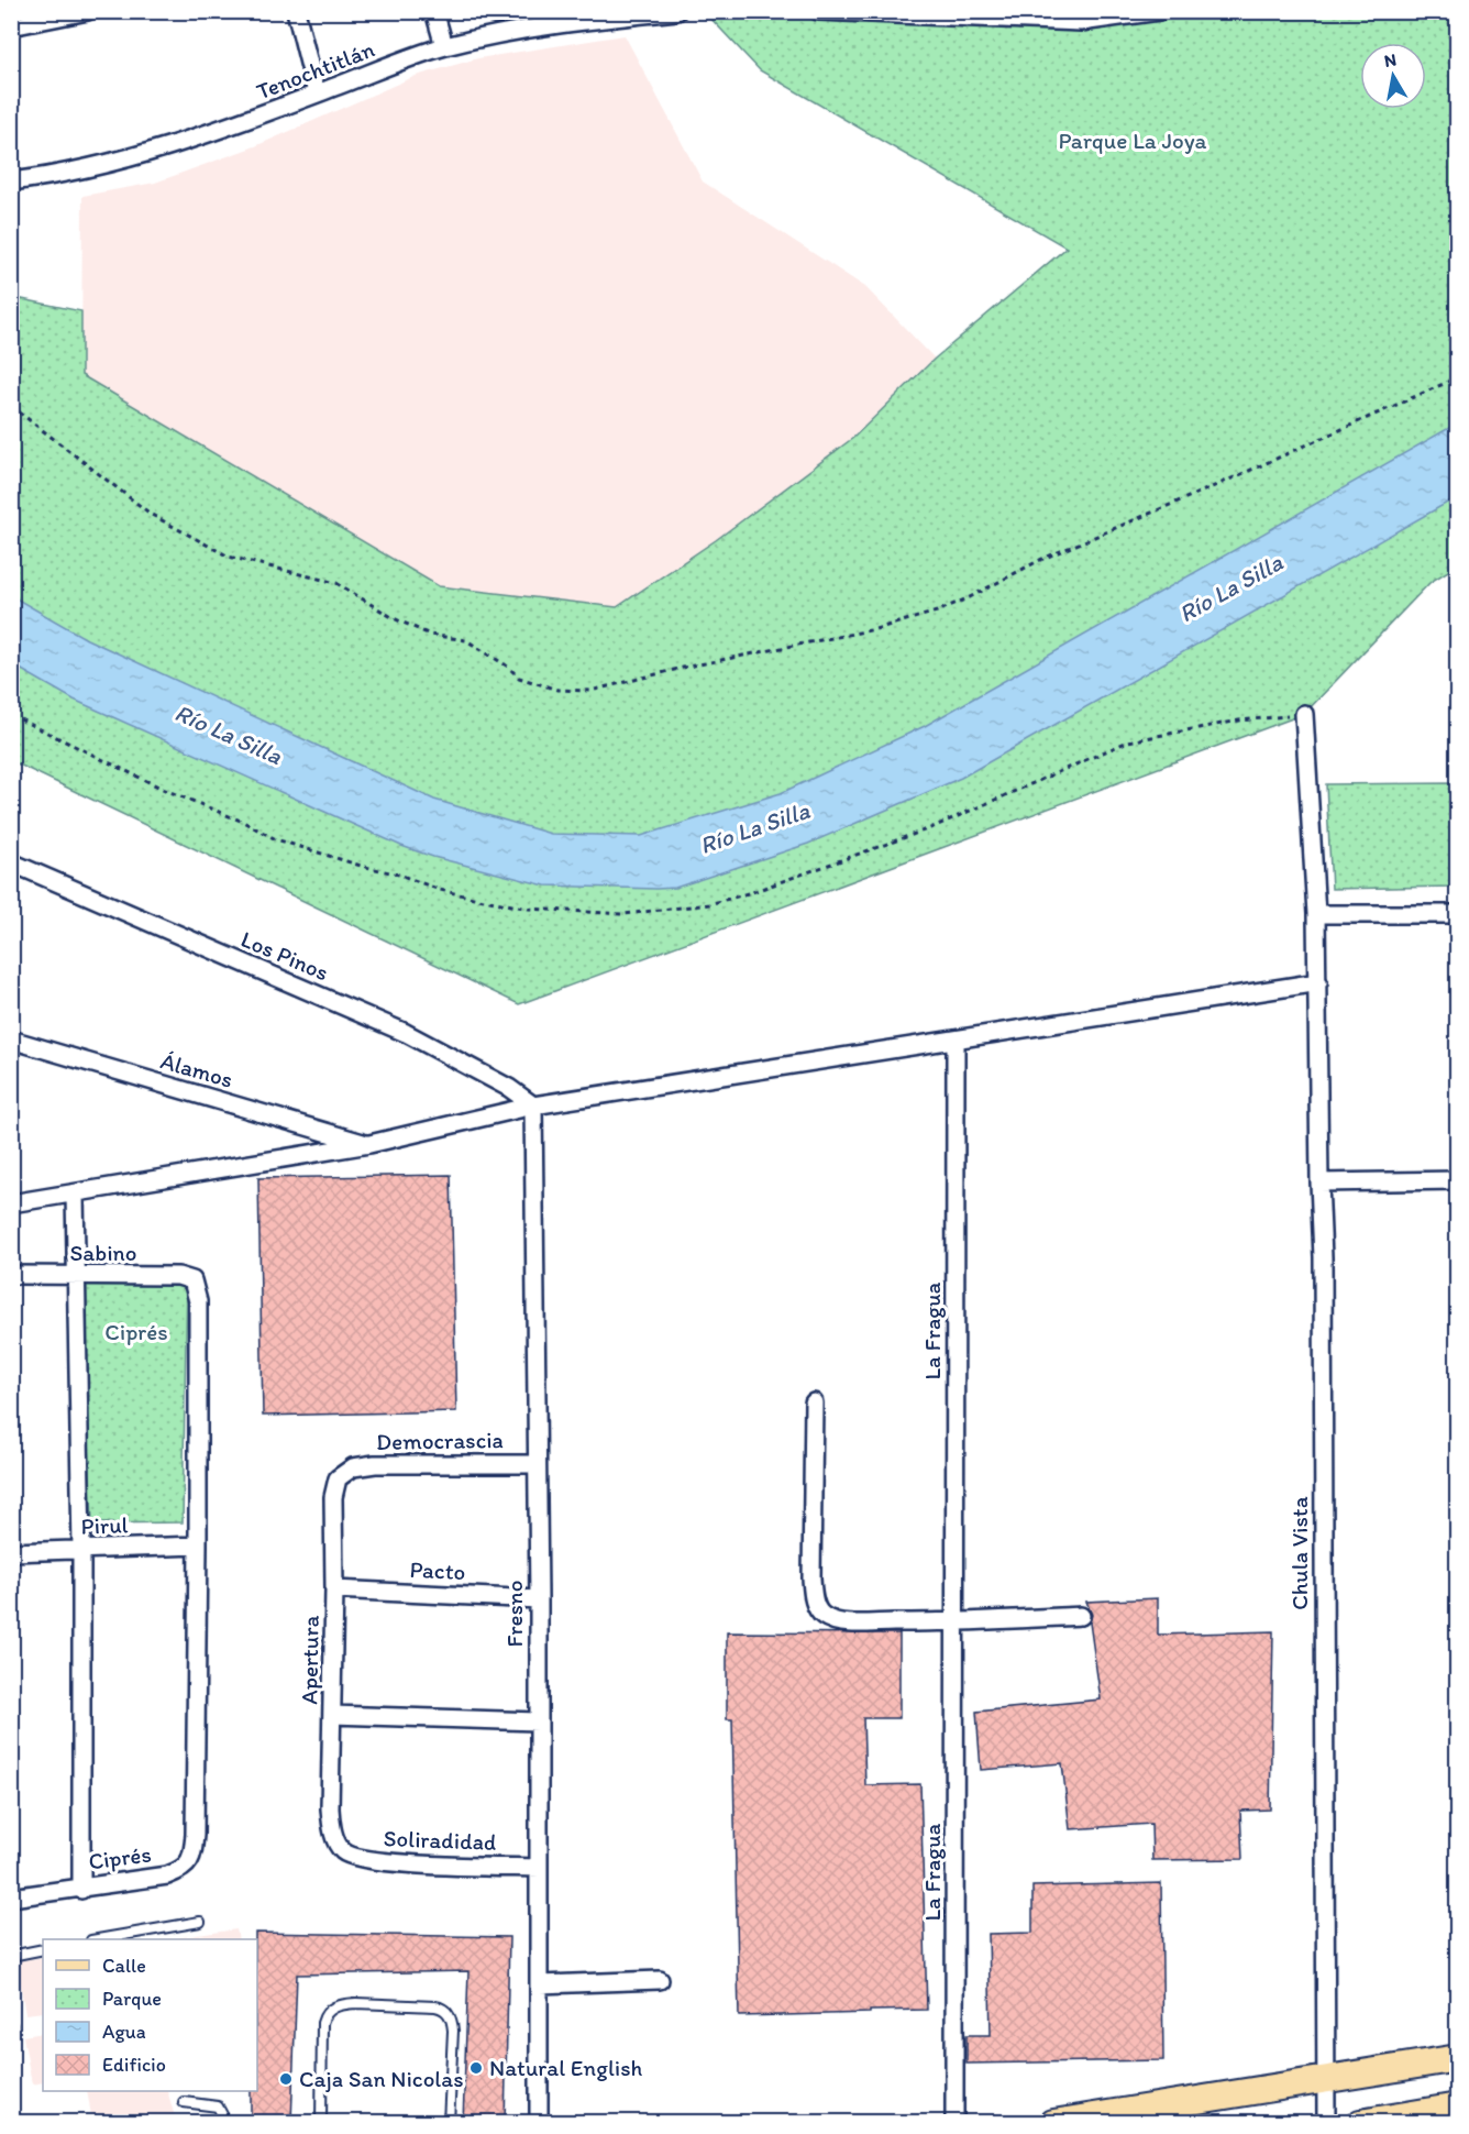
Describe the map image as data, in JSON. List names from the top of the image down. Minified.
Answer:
{"streets":{"street":["Tenochtitlán","Los Pinos","Álamos","Sabino","La Fragua","Democrascia","Pirul","Chula Vista","Pacto","Fresno","Apertura","Soliradidad","Ciprés"]},"crossings":[["Los Pinos","Fresno"],["Sabino","Ciprés"],["Democrascia","Fresno"],["Democrascia","Apertura"],["Pirul","Ciprés"],["Pacto","Fresno"],["Pacto","Apertura"],["Fresno","Soliradidad"],["Apertura","Soliradidad"]],"water":["Río La Silla"],"parks":["Parque La Joya","Ciprés"],"places":["Natural English","Caja San Nicolas"],"legend":["Calle","Parque","Agua","Edificio"],"north":"top"}
